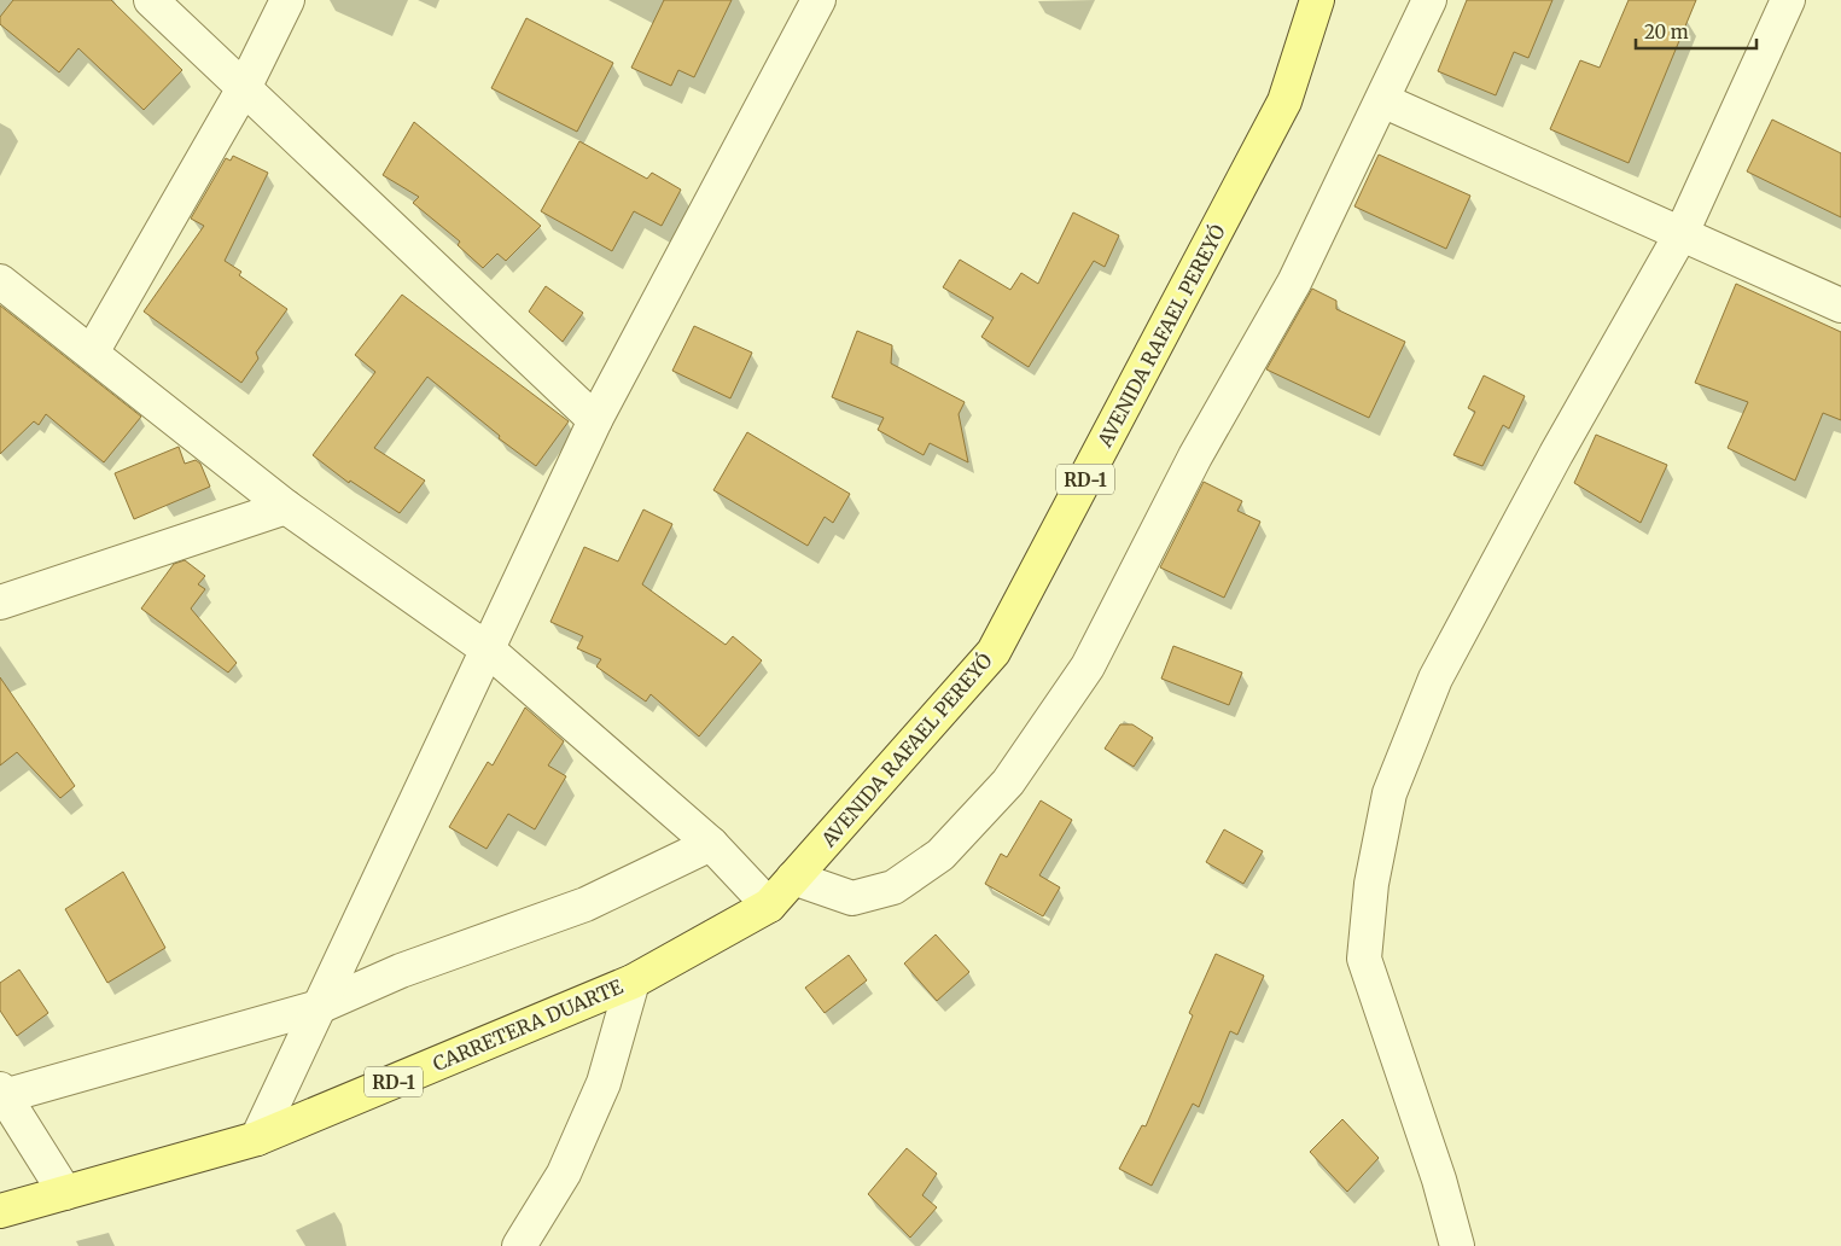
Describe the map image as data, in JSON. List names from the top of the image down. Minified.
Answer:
{"streets":{"main road":["AVENIDA RAFAEL PEREYÓ","RD-1","CARRETERA DUARTE"]},"crossings":[["AVENIDA RAFAEL PEREYÓ","CARRETERA DUARTE"]],"scale_bar":"20 m"}
